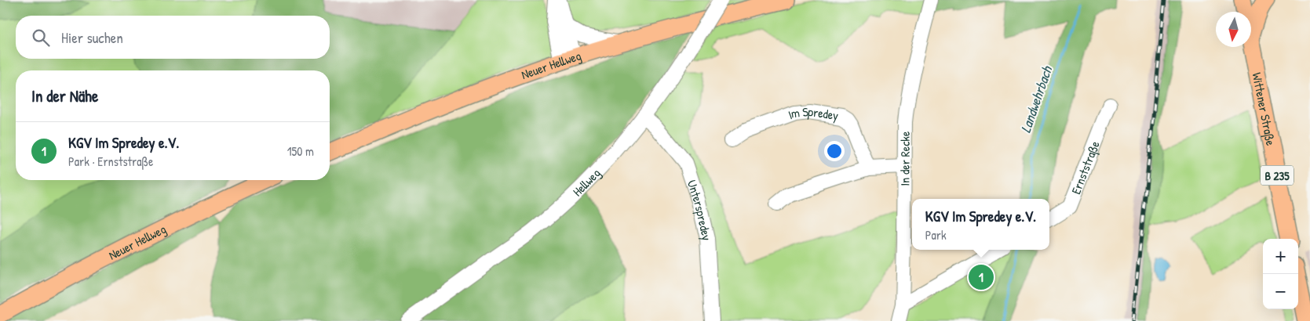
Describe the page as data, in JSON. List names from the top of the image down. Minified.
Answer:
{"streets":{"main road":["Neuer Hellweg","Wittener Straße","B 235"],"street":["Im Spredey","In der Recke","Ernststraße","Hellweg","Unterspredey"]},"crossings":[["Hellweg","Unterspredey"]],"water":["Landwehrbach"],"north":"bottom","page":{"search":"Hier suchen","heading":"In der Nähe","list":[{"mark":"1","name":"KGV Im Spredey e.V.","note":"Park · Ernststraße","value":"150 m"}],"popup":["KGV Im Spredey e.V.","Park"],"map_buttons":["+","−"],"pins":"1"}}
